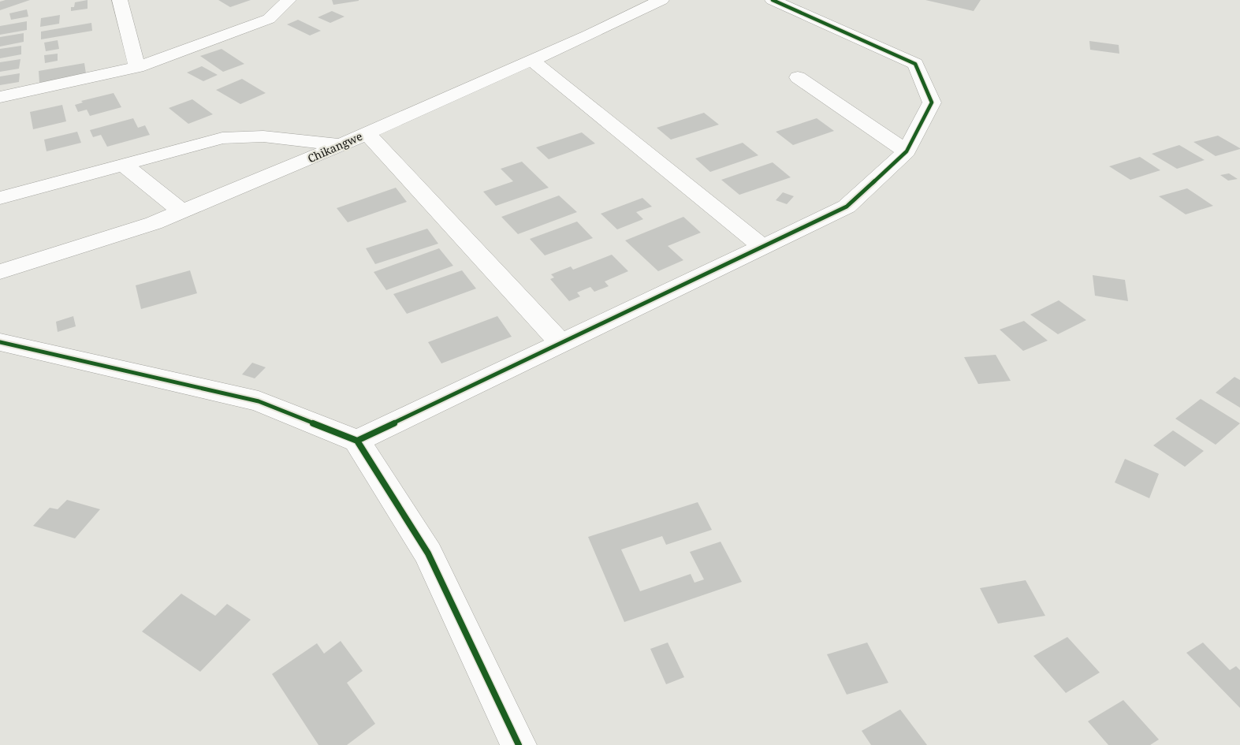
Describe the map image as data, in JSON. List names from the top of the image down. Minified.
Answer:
{"streets":{"street":["Chikangwe"]}}
